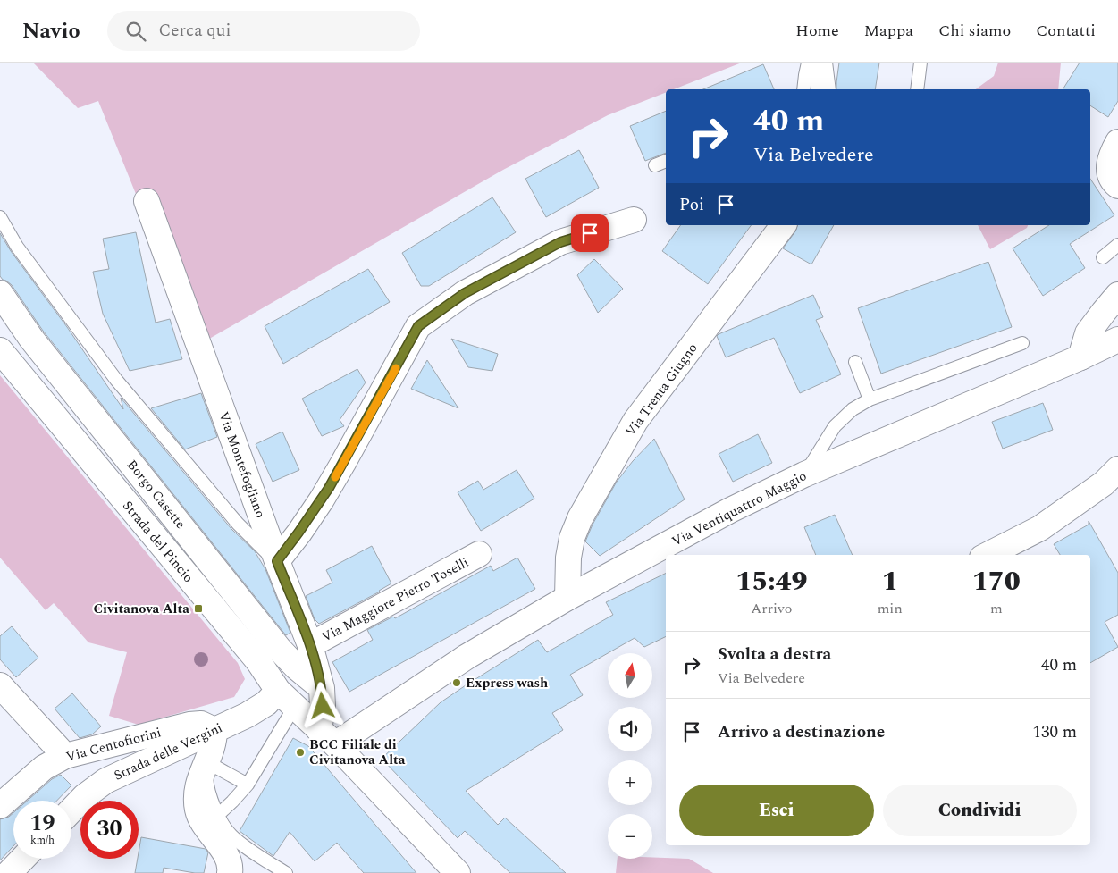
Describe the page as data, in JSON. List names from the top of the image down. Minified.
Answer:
{"streets":{"street":["Via Trenta Giugno","Via Montefogliano","Borgo Casette","Via Ventiquattro Maggio","Strada del Pincio","Via Maggiore Pietro Toselli","Via Centofiorini","Strada delle Vergini"]},"crossings":[["Via Trenta Giugno","Via Ventiquattro Maggio"],["Via Montefogliano","Borgo Casette"],["Via Montefogliano","Via Ventiquattro Maggio"],["Via Montefogliano","Strada del Pincio"],["Via Montefogliano","Via Maggiore Pietro Toselli"],["Via Ventiquattro Maggio","Strada del Pincio"],["Strada del Pincio","Strada delle Vergini"],["Via Centofiorini","Strada delle Vergini"]],"places":{"transit":["Civitanova Alta"],"other":["Express wash","BCC Filiale di Civitanova Alta"]},"north":"top","page":{"header":"Navio","search":"Cerca qui","nav":["Home","Mappa","Chi siamo","Contatti"],"turn":["40 m","Via Belvedere"],"then":"Poi","eta":["15:49","Arrivo","1","min","170","m"],"list":[{"name":"Svolta a destra","note":"Via Belvedere","value":"40 m"},{"name":"Arrivo a destinazione","value":"130 m"}],"map_buttons":["+","−"],"buttons":["Esci","Condividi"],"speed":"19 km/h","limit":"30"}}
